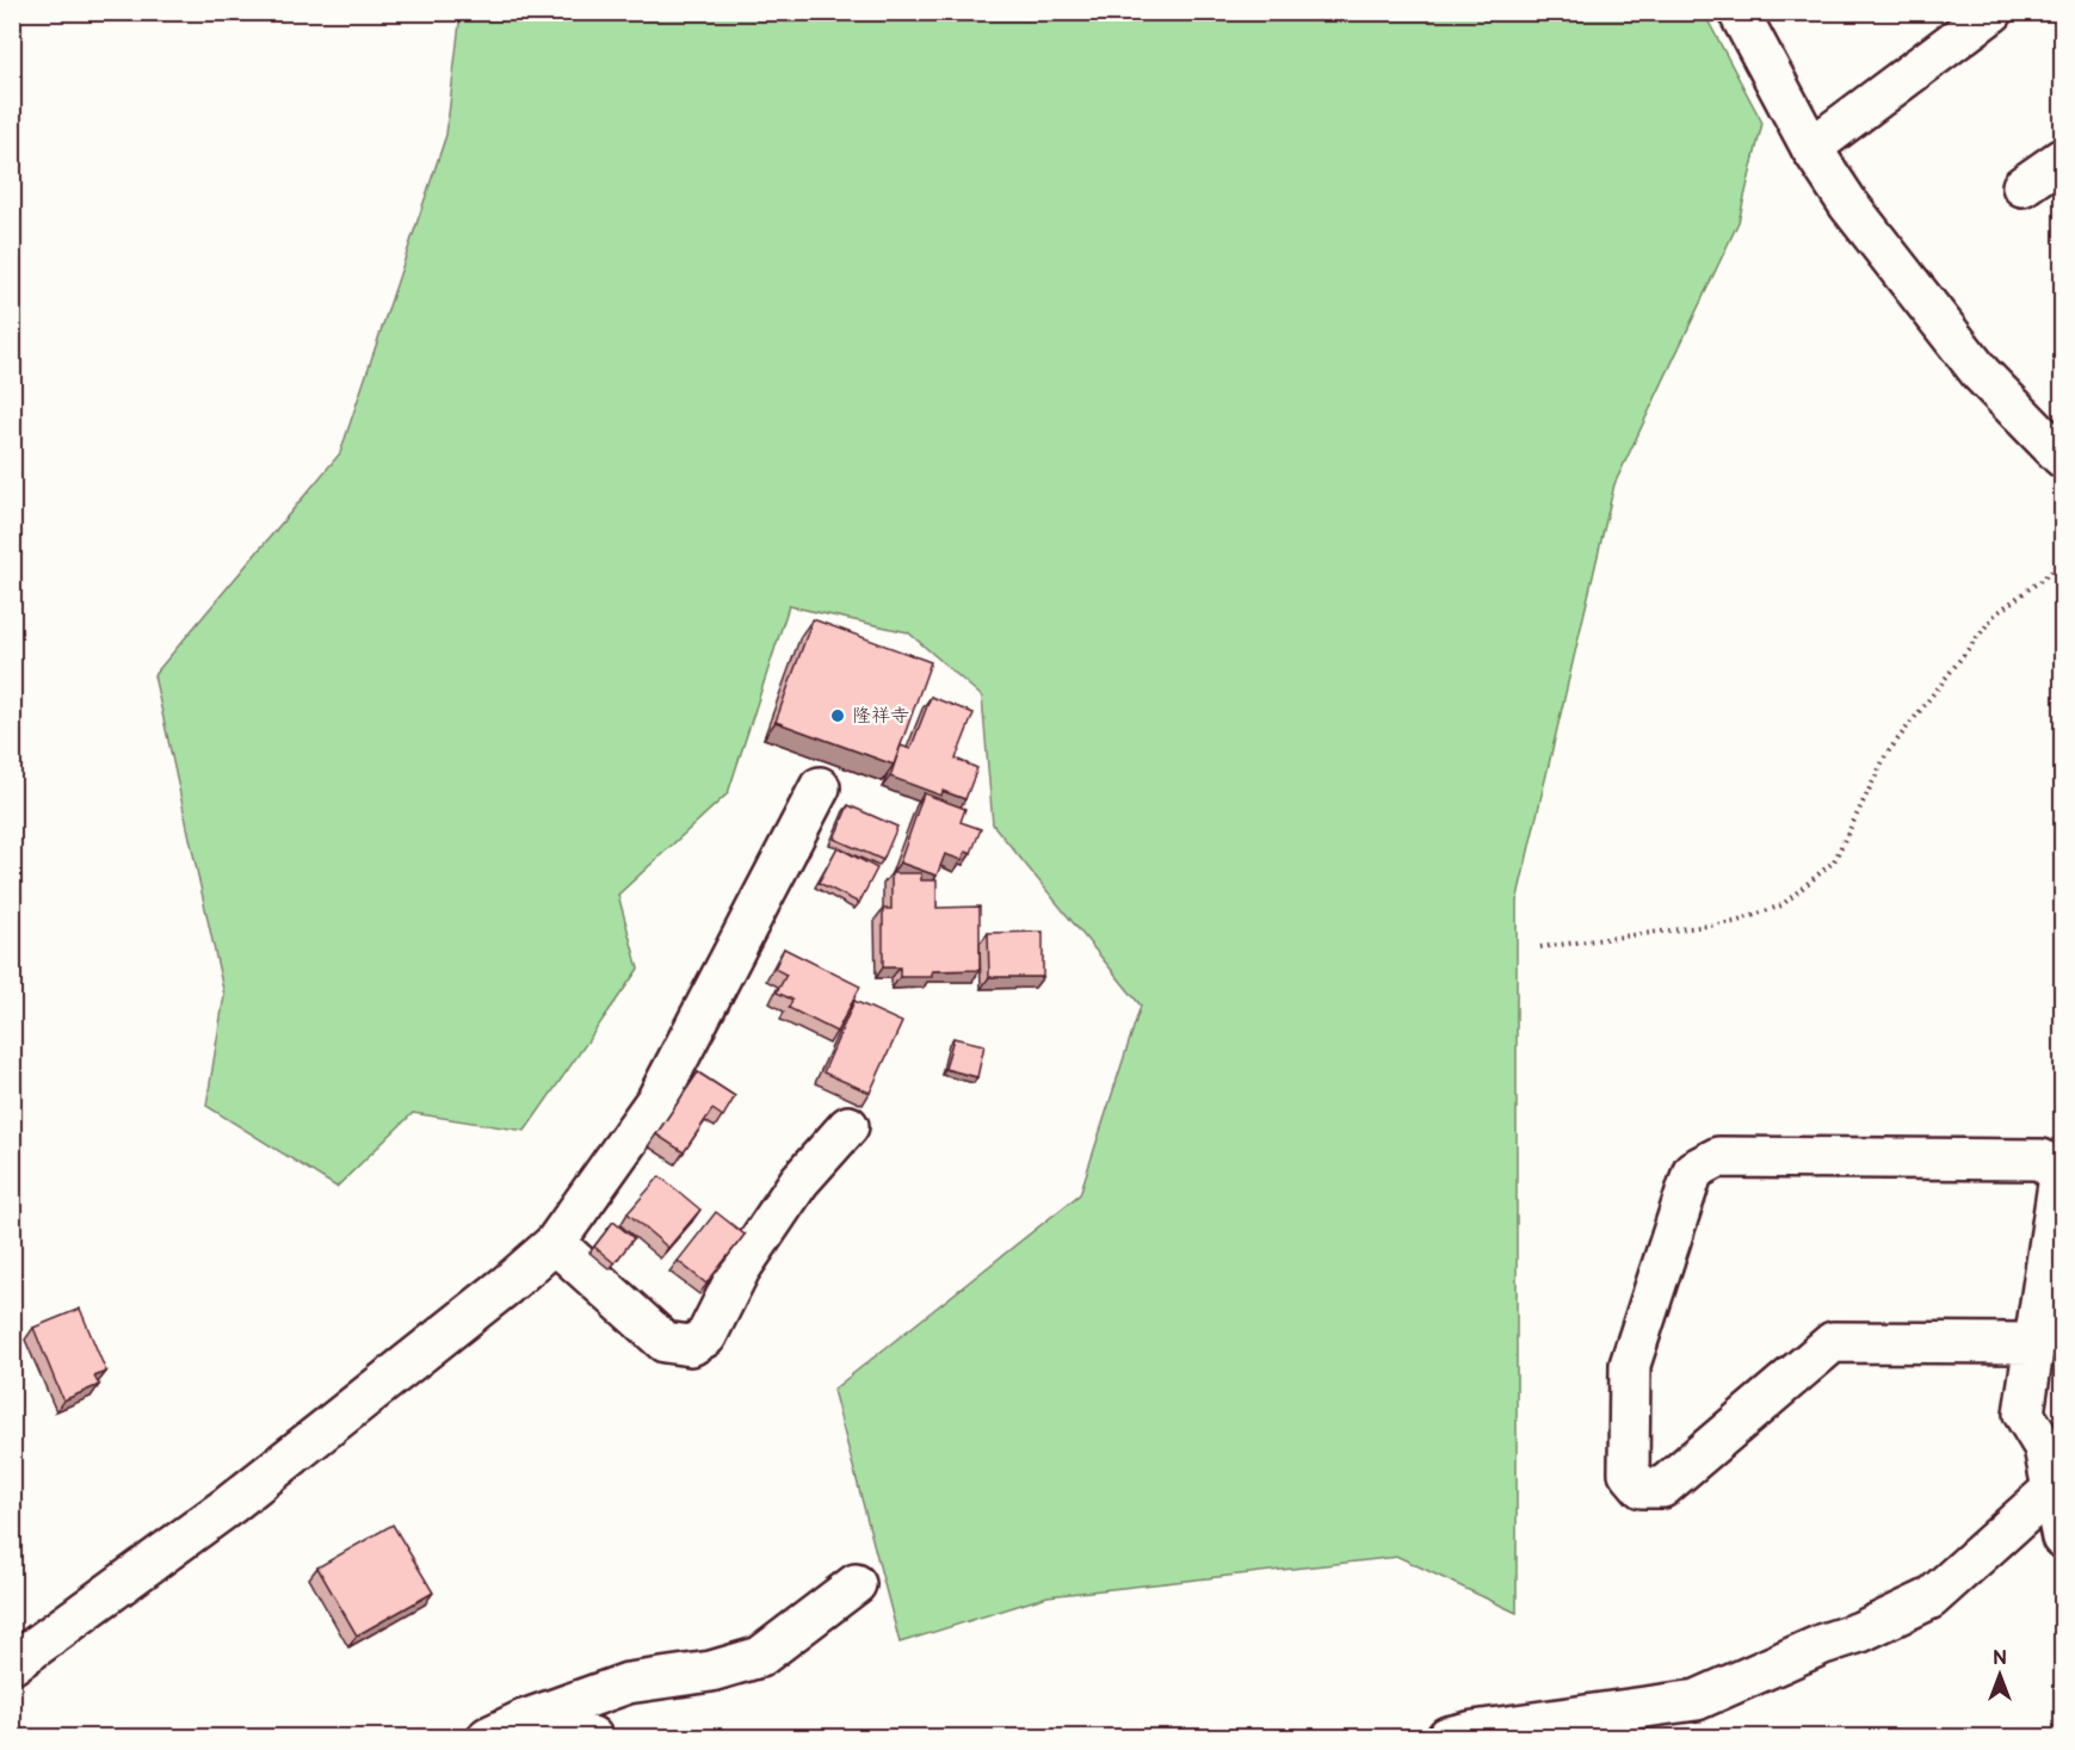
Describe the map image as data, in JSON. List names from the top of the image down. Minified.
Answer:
{"places":["隆祥寺"],"north":"top"}
